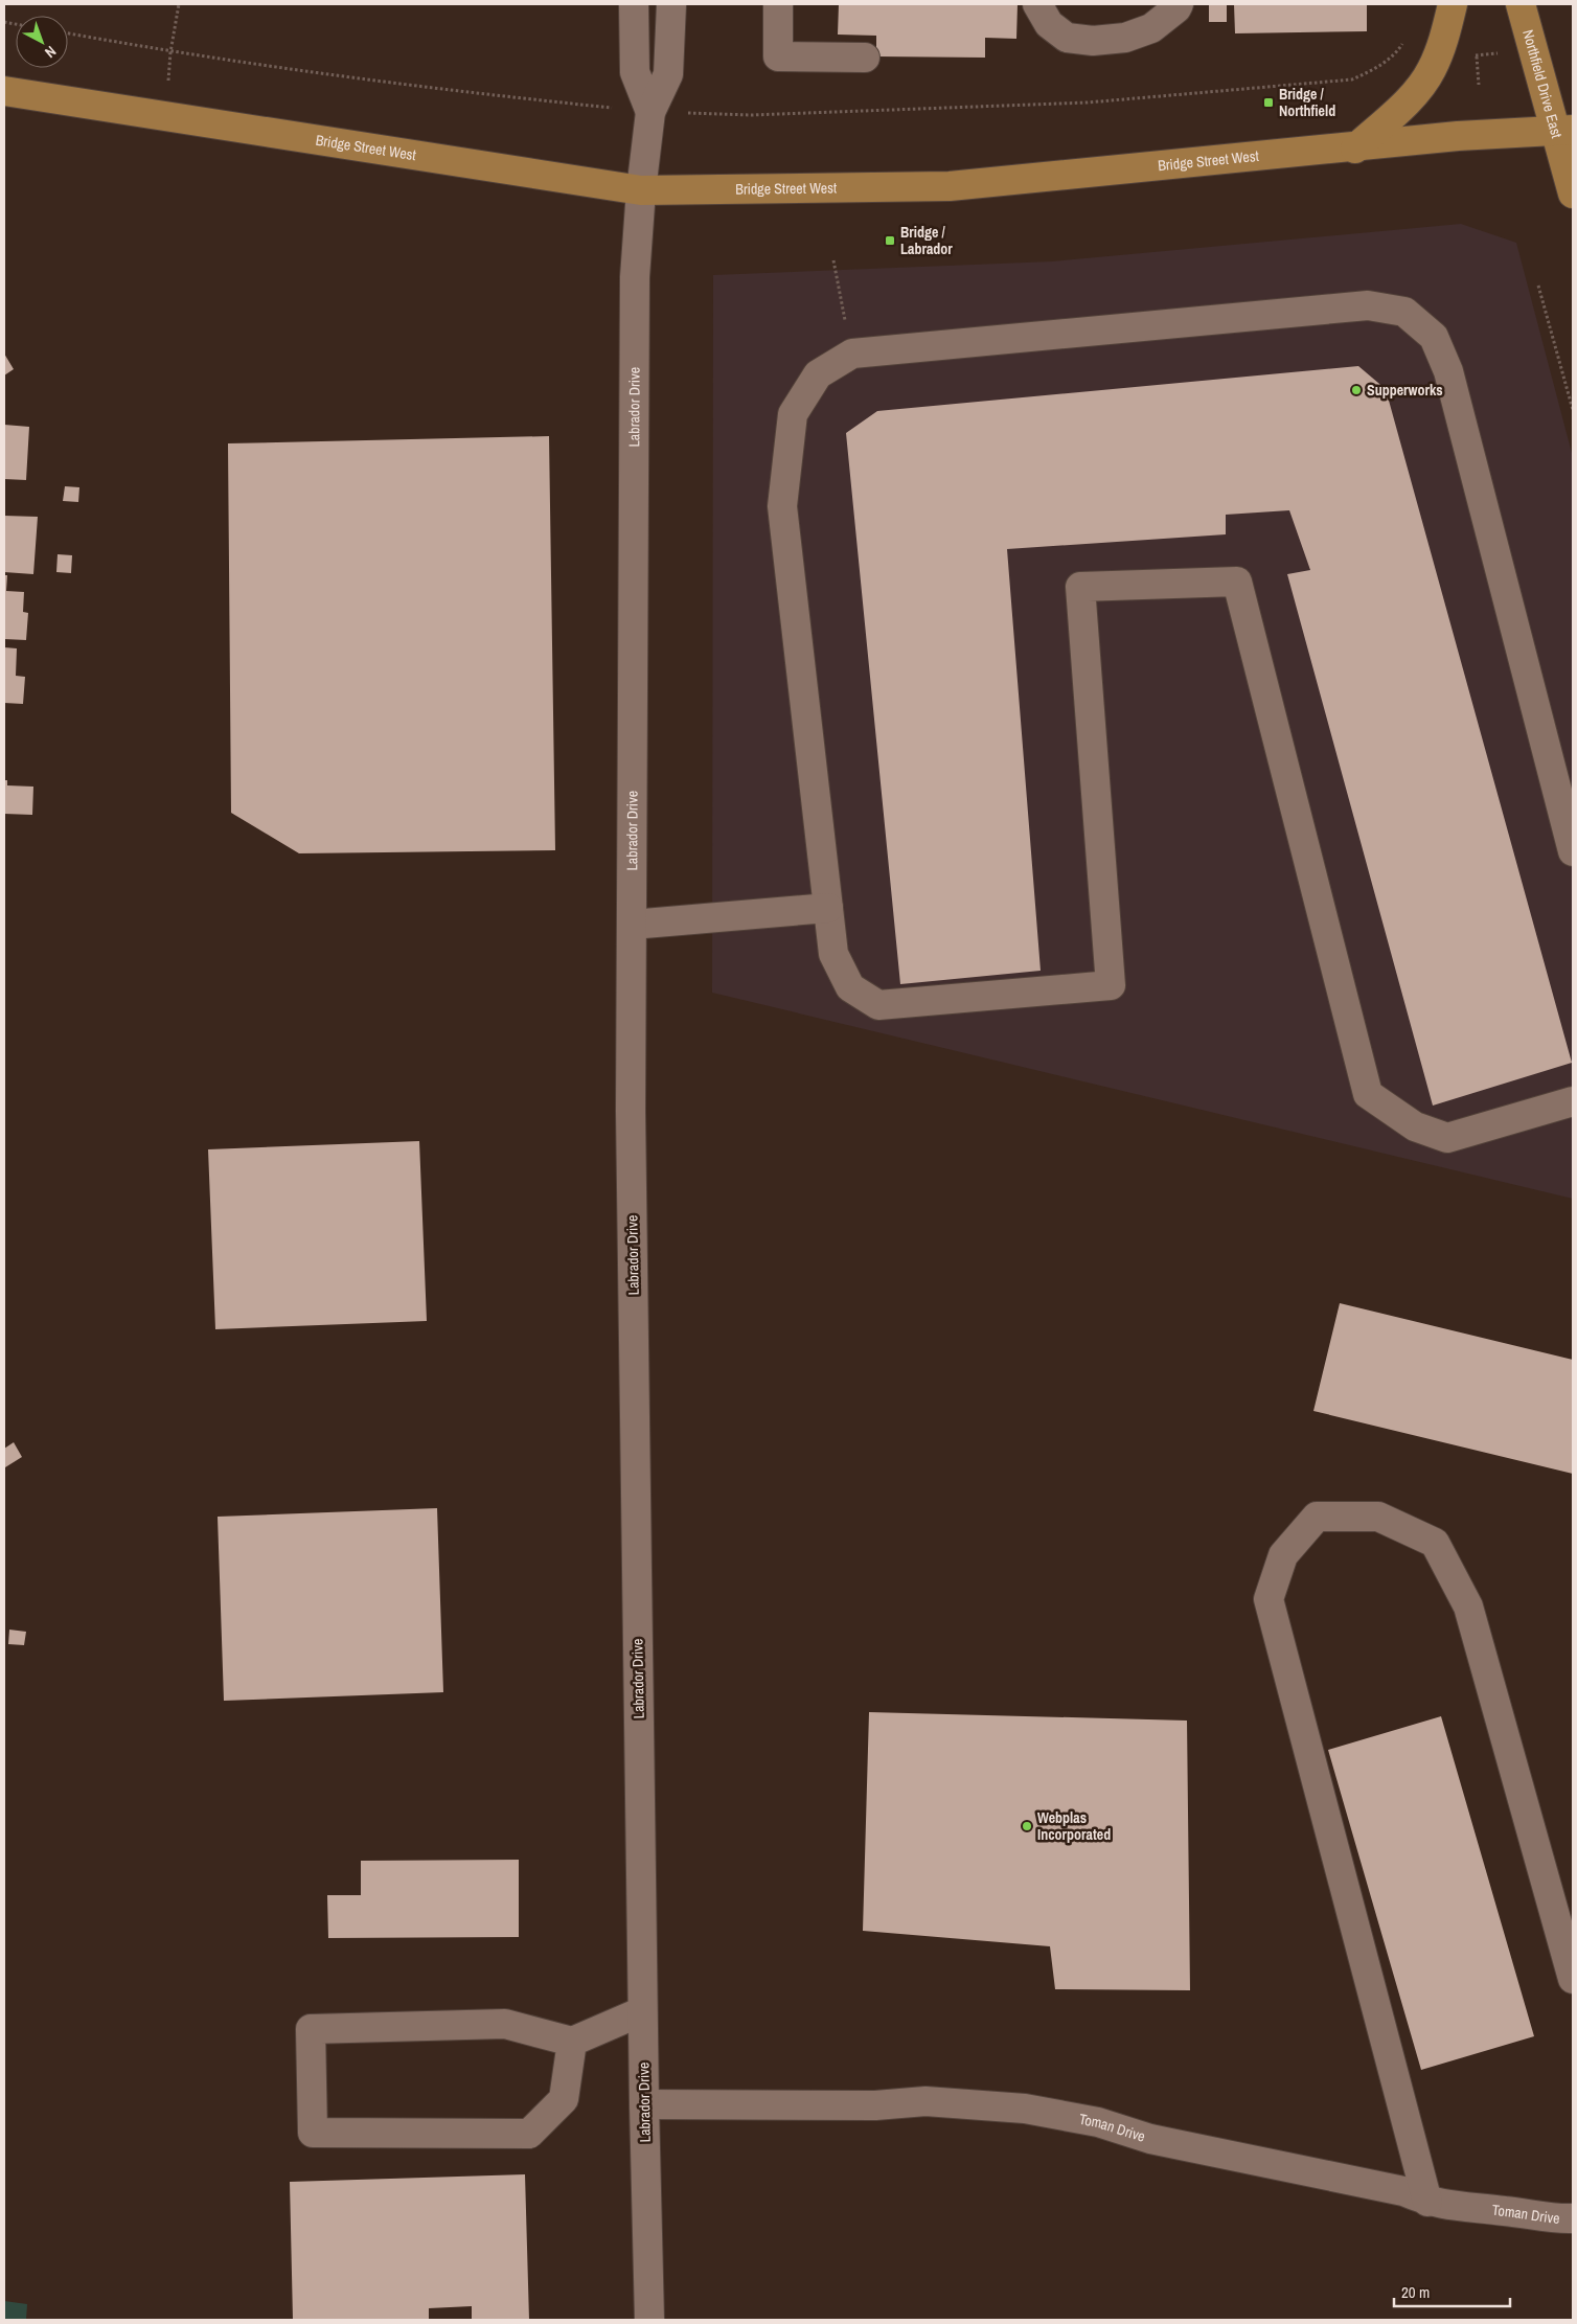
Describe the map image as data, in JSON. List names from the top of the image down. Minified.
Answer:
{"streets":{"main road":["Northfield Drive East","Bridge Street West"],"street":["Labrador Drive","Toman Drive"]},"crossings":[["Northfield Drive East","Bridge Street West"],["Bridge Street West","Labrador Drive"],["Labrador Drive","Toman Drive"]],"places":{"transit":["Bridge / Northfield","Bridge / Labrador"],"other":["Supperworks","Webplas Incorporated"]},"scale_bar":"20 m","north":"bottom right"}
